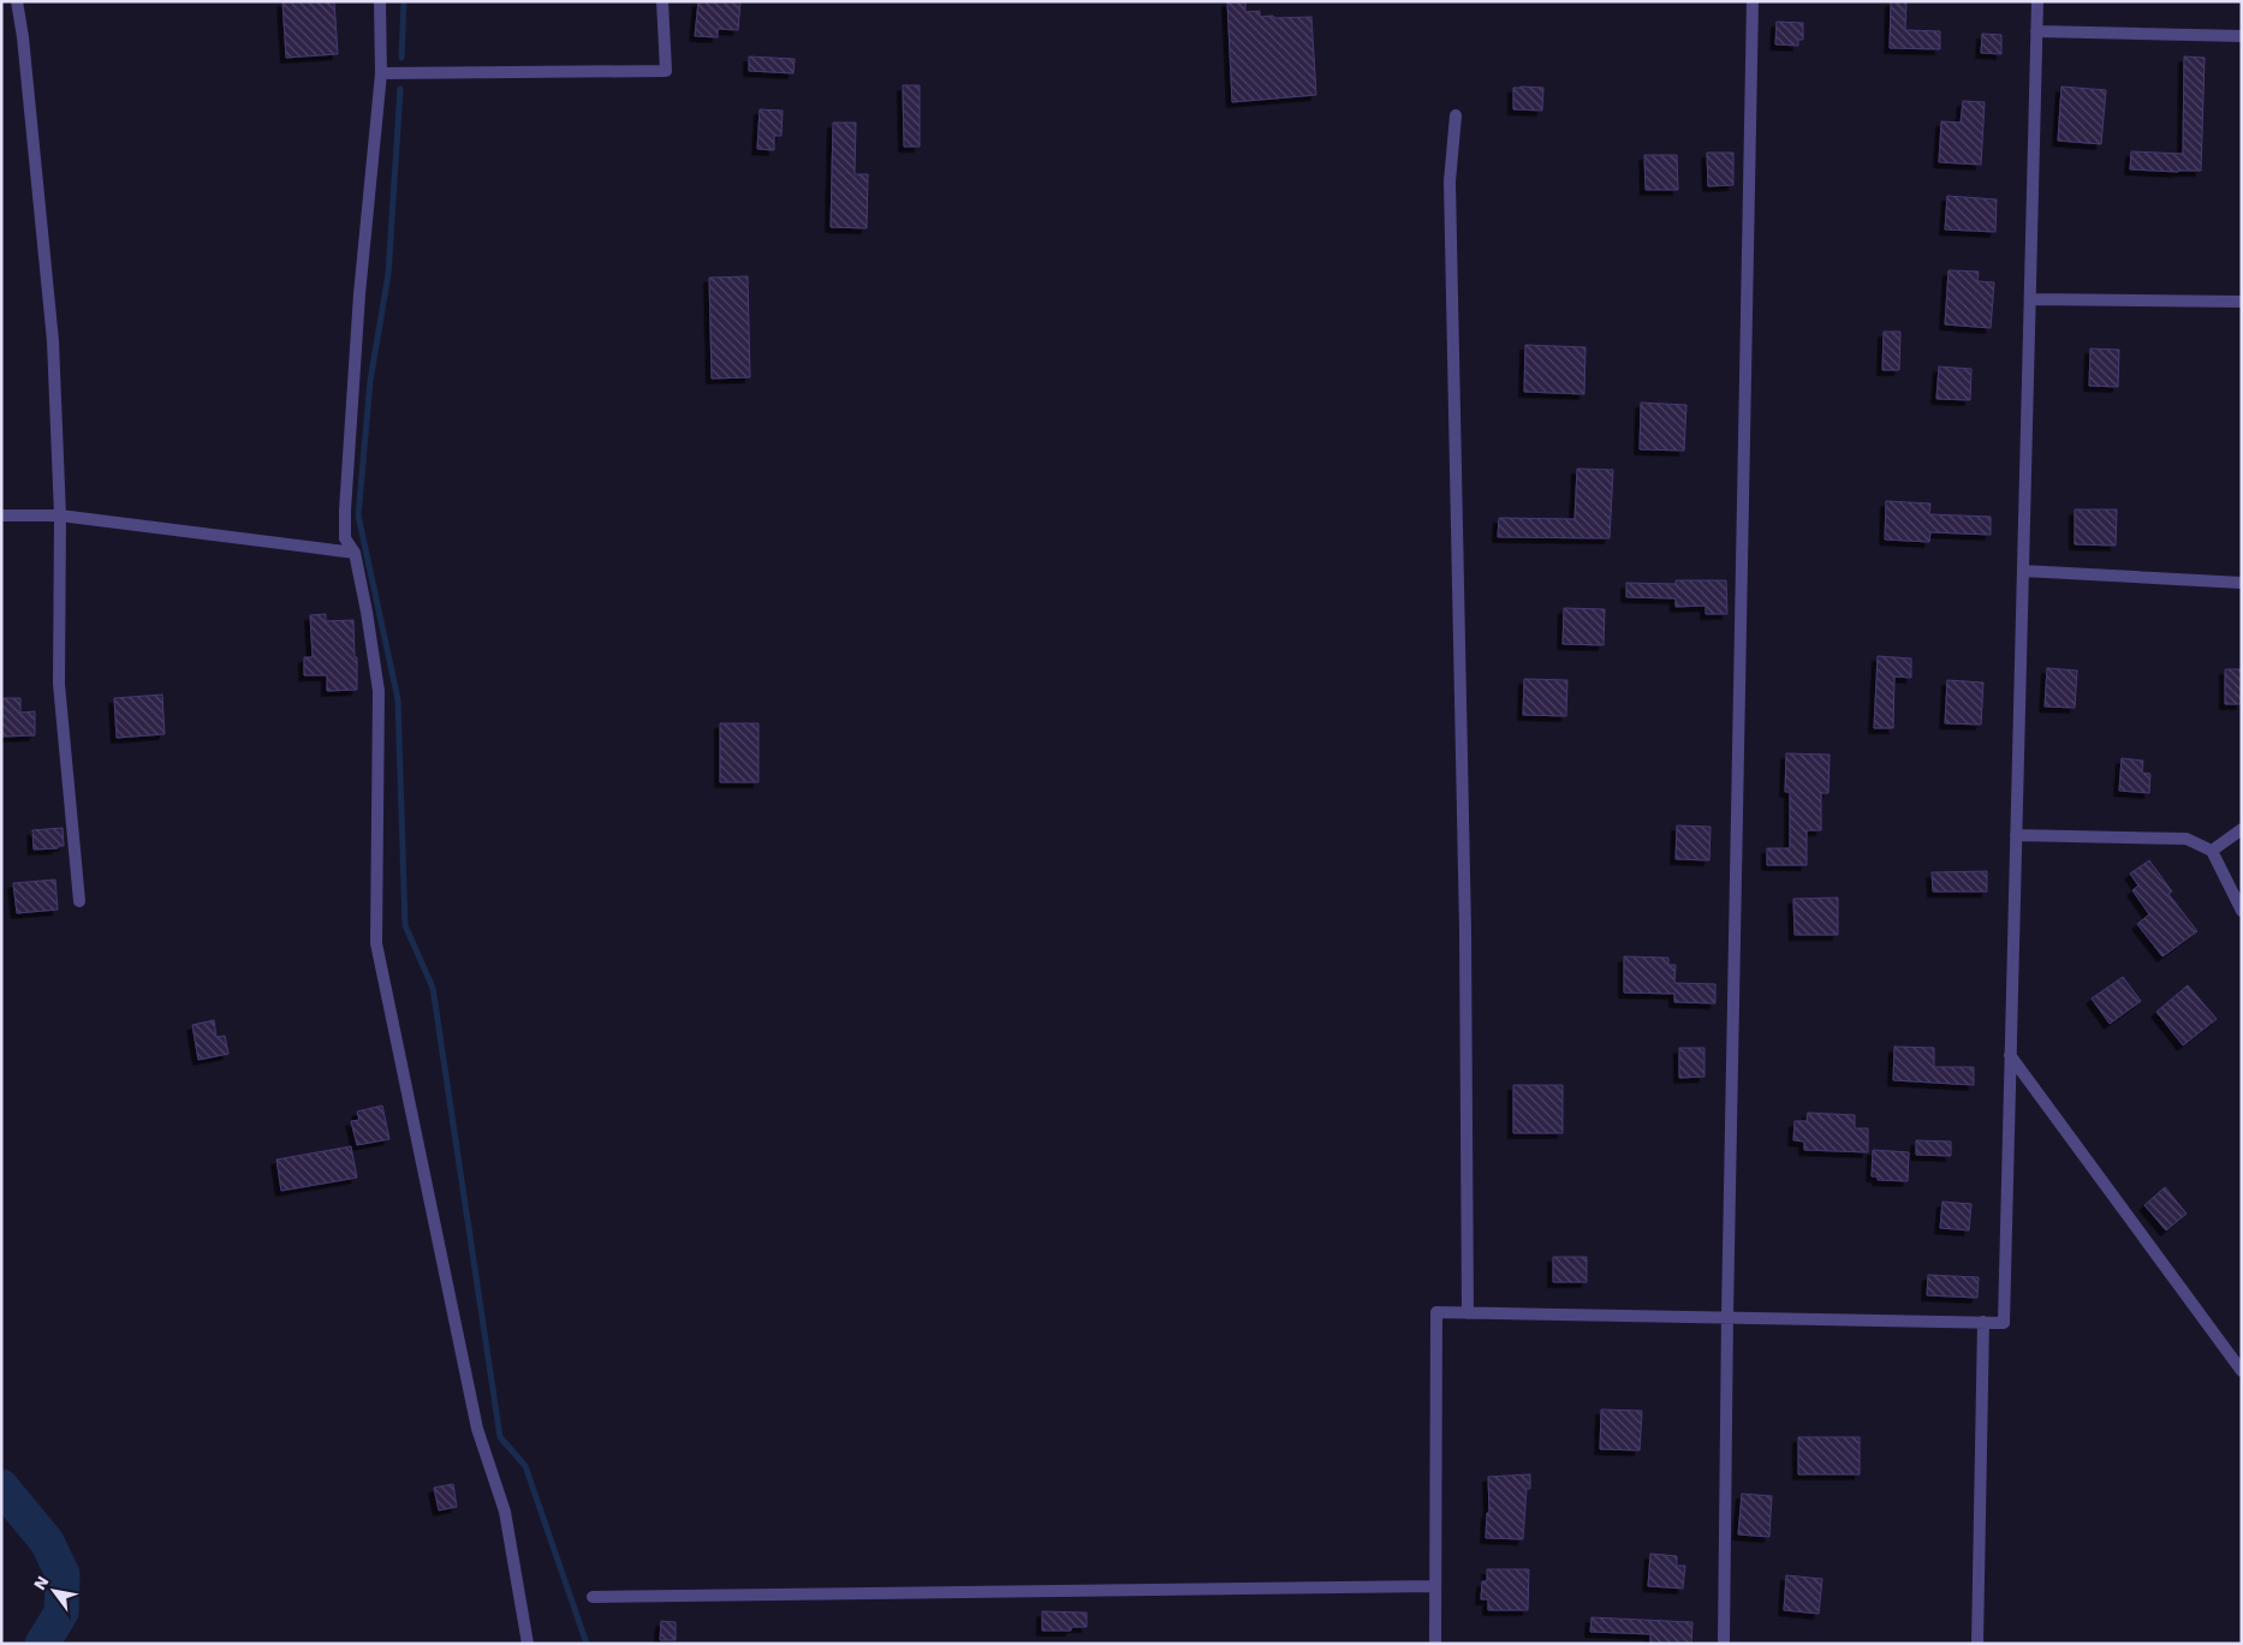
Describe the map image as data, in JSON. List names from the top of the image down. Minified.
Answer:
{"north":"top left"}
